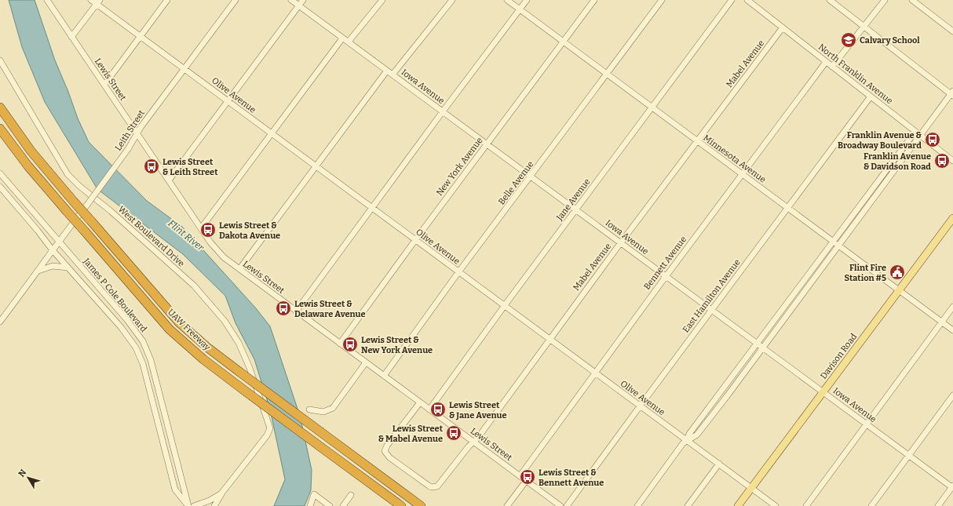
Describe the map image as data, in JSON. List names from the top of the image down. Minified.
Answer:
{"streets":{"highway":["UAW Freeway"],"main road":["Davison Road"],"street":["Mabel Avenue","North Franklin Avenue","Lewis Street","Iowa Avenue","Olive Avenue","Leith Street","Minnesota Avenue","New York Avenue","Belle Avenue","Jane Avenue","West Boulevard Drive","Bennett Avenue","James P Cole Boulevard","East Hamilton Avenue"]},"crossings":[["Mabel Avenue","North Franklin Avenue"],["Mabel Avenue","Lewis Street"],["Mabel Avenue","Iowa Avenue"],["Mabel Avenue","Olive Avenue"],["Mabel Avenue","Minnesota Avenue"],["North Franklin Avenue","Bennett Avenue"],["North Franklin Avenue","East Hamilton Avenue"],["Lewis Street","Leith Street"],["Lewis Street","New York Avenue"],["Lewis Street","Belle Avenue"],["Lewis Street","Jane Avenue"],["Lewis Street","Bennett Avenue"],["Iowa Avenue","New York Avenue"],["Iowa Avenue","Belle Avenue"],["Iowa Avenue","Jane Avenue"],["Iowa Avenue","Bennett Avenue"],["Iowa Avenue","East Hamilton Avenue"],["Iowa Avenue","Davison Road"],["Olive Avenue","Leith Street"],["Olive Avenue","New York Avenue"],["Olive Avenue","Belle Avenue"],["Olive Avenue","Jane Avenue"],["Olive Avenue","Bennett Avenue"],["Olive Avenue","East Hamilton Avenue"],["Olive Avenue","Davison Road"],["Leith Street","James P Cole Boulevard"],["Minnesota Avenue","New York Avenue"],["Minnesota Avenue","Belle Avenue"],["Minnesota Avenue","Jane Avenue"],["Minnesota Avenue","Bennett Avenue"],["Minnesota Avenue","East Hamilton Avenue"],["Minnesota Avenue","Davison Road"]],"water":["Flint River"],"places":{"school or university":["Calvary School"],"bus stop":["Franklin Avenue & Broadway Boulevard","Franklin Avenue & Davidson Road","Lewis Street & Leith Street","Lewis Street & Dakota Avenue","Lewis Street & Delaware Avenue","Lewis Street & New York Avenue","Lewis Street & Jane Avenue","Lewis Street & Mabel Avenue","Lewis Street & Bennett Avenue"],"public building":["Flint Fire Station #5"]},"north":"top left"}
